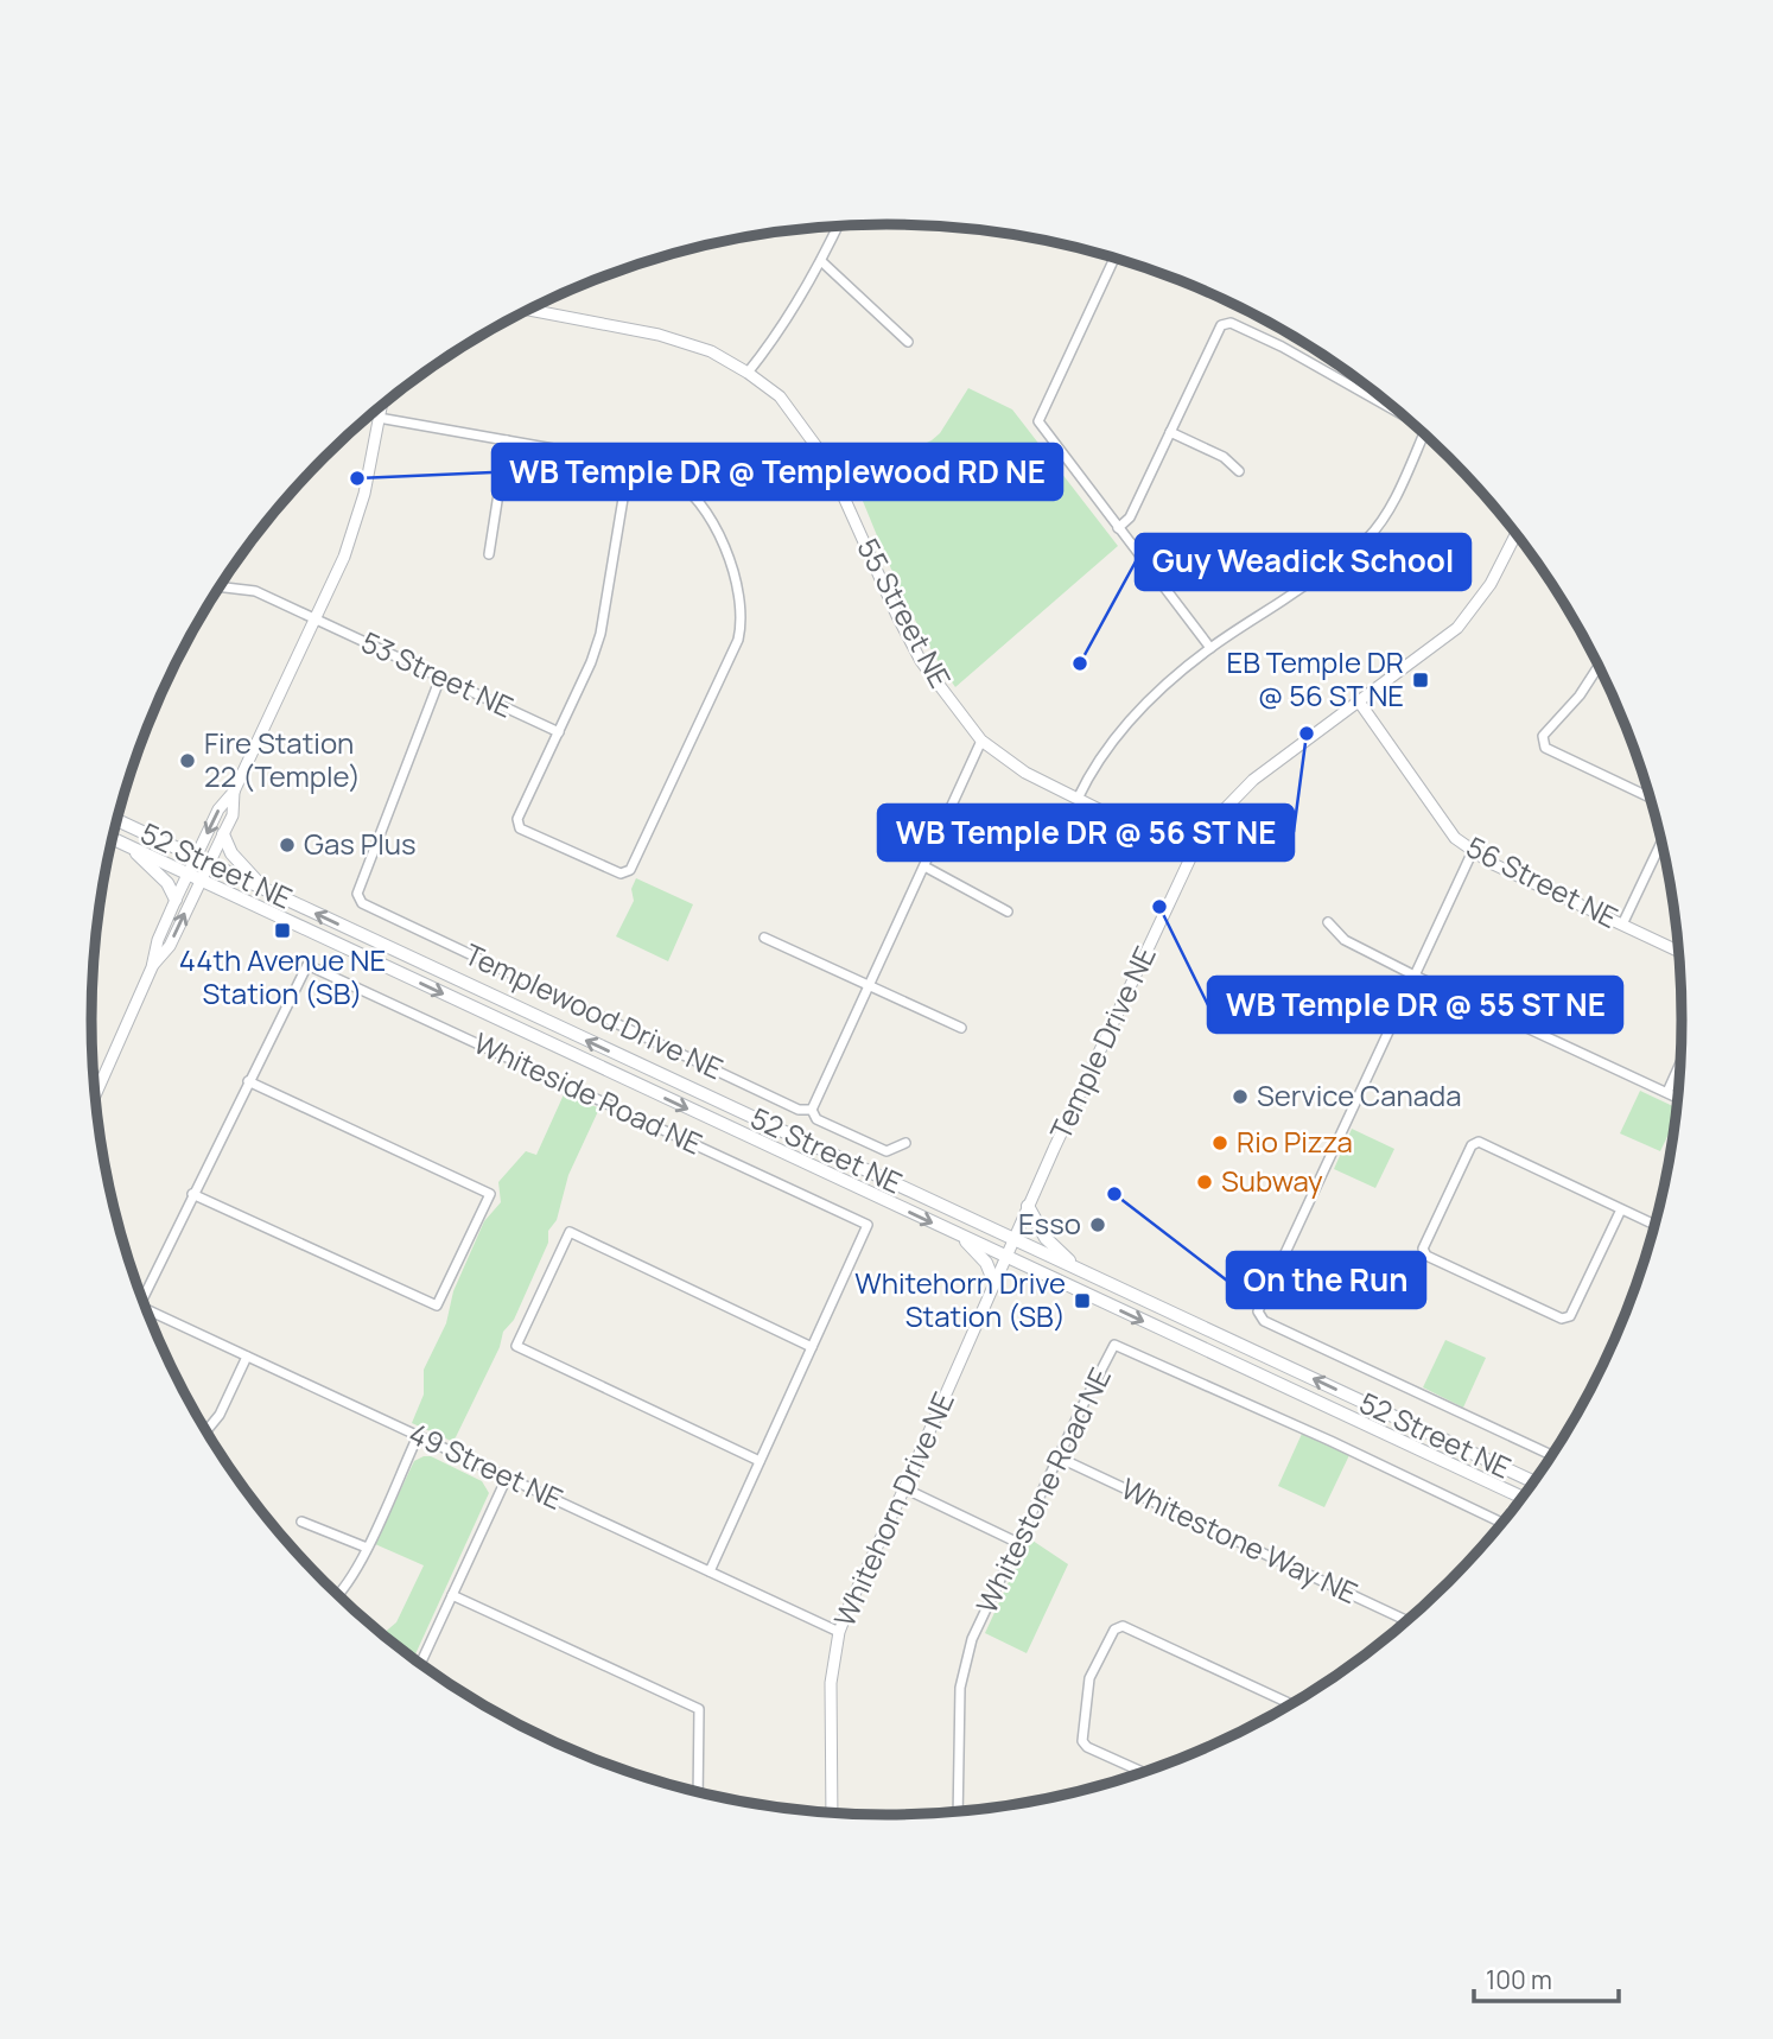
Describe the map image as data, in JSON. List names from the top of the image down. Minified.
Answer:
{"streets":{"main road":["52 Street NE"],"street":["55 Street NE","53 Street NE","56 Street NE","Templewood Drive NE","Temple Drive NE","Whiteside Road NE","49 Street NE","Whitestone Road NE","Whitehorn Drive NE","Whitestone Way NE"]},"crossings":[["55 Street NE","Temple Drive NE"],["53 Street NE","Templewood Drive NE"],["52 Street NE","Temple Drive NE"],["52 Street NE","Whitehorn Drive NE"],["56 Street NE","Temple Drive NE"],["Temple Drive NE","Whitehorn Drive NE"],["Whiteside Road NE","49 Street NE"],["49 Street NE","Whitehorn Drive NE"],["Whitestone Road NE","Whitestone Way NE"]],"places":{"other":["WB Temple DR @ Templewood RD NE","Guy Weadick School","WB Temple DR @ 56 ST NE","Fire Station 22 (Temple)","Gas Plus","WB Temple DR @ 55 ST NE","Service Canada","Rio Pizza","Subway","On the Run","Esso"],"transit":["EB Temple DR @ 56 ST NE","44th Avenue NE Station (SB)","Whitehorn Drive Station (SB)"]},"scale_bar":"100 m"}
